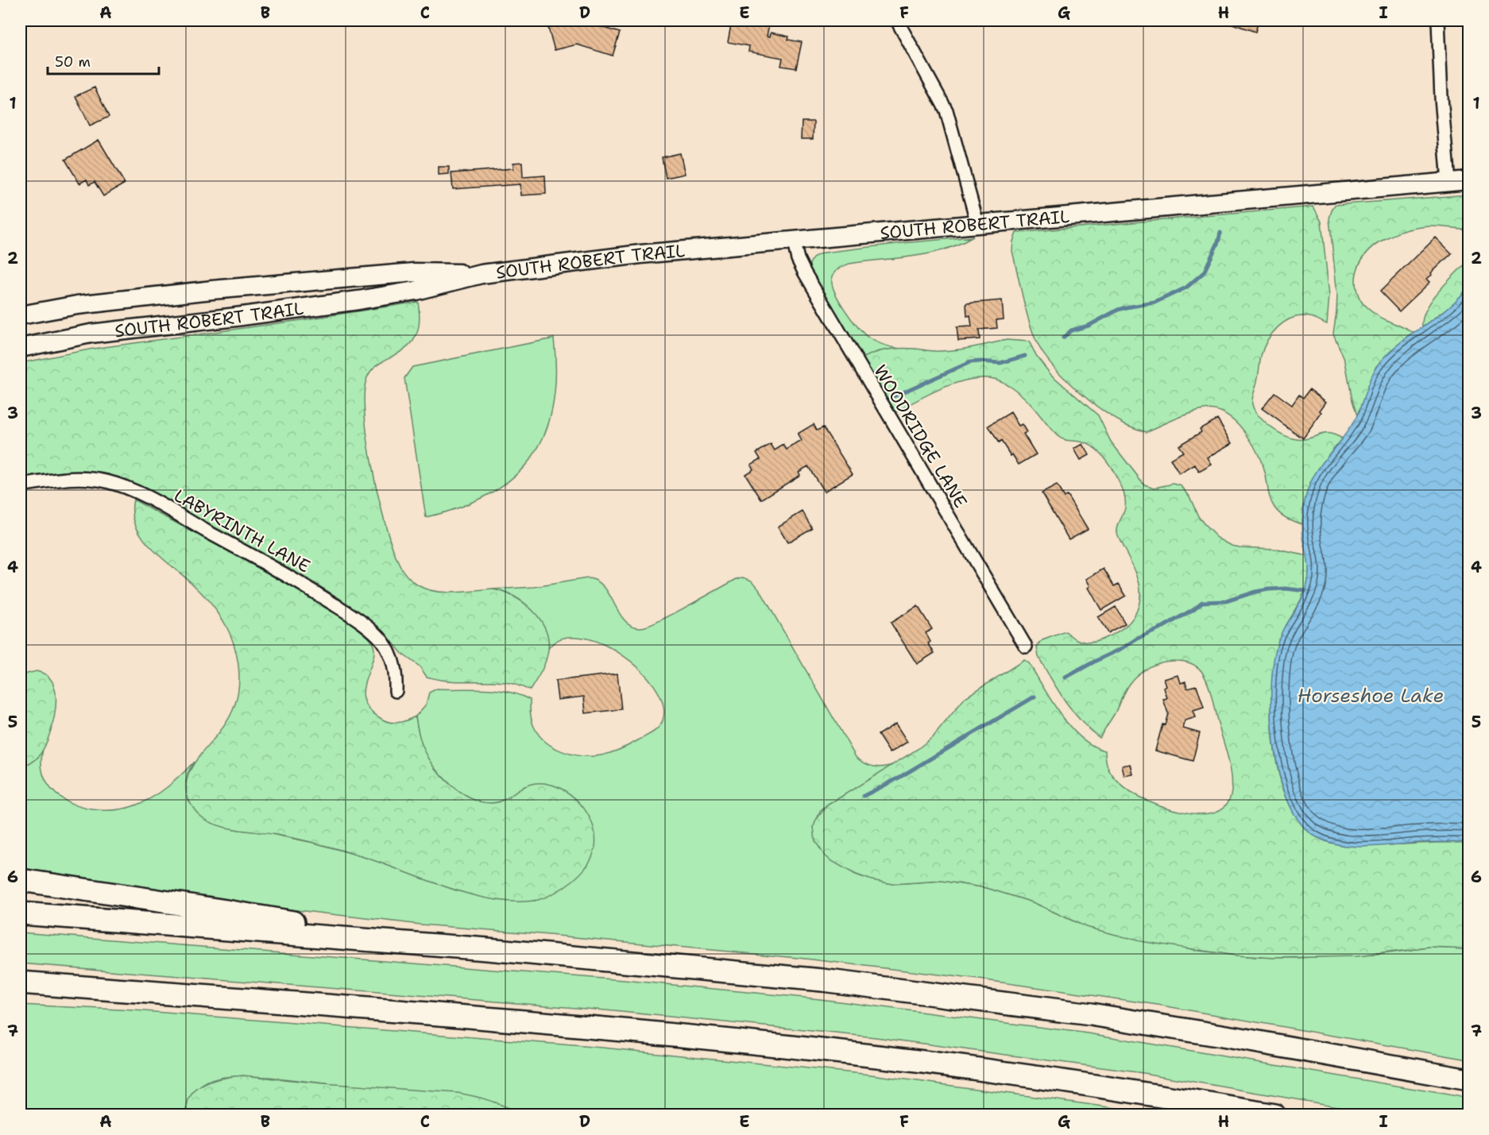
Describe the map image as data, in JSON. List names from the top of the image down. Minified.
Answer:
{"streets":{"main road":["SOUTH ROBERT TRAIL"],"street":["WOODRIDGE LANE","LABYRINTH LANE"]},"crossings":[["SOUTH ROBERT TRAIL","WOODRIDGE LANE"]],"water":["Horseshoe Lake"],"scale_bar":"50 m","grid":{"columns":["A","B","C","D","E","F","G","H","I"],"rows":["1","2","3","4","5","6","7"]}}
